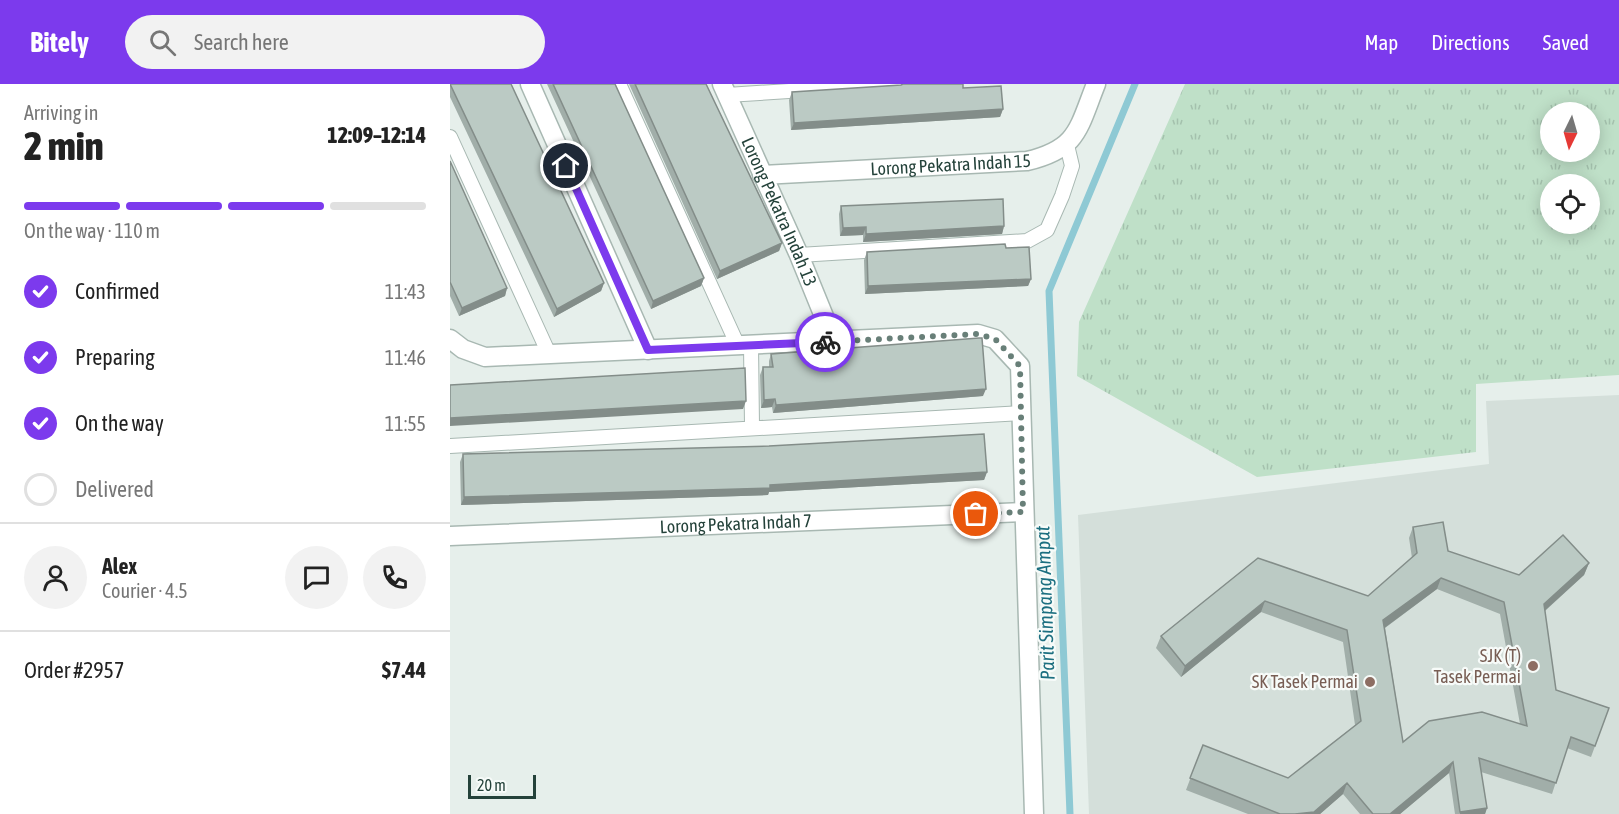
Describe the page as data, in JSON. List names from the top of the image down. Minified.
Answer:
{"streets":{"street":["Lorong Pekatra Indah 15","Lorong Pekatra Indah 13","Lorong Pekatra Indah 7"]},"crossings":[["Lorong Pekatra Indah 15","Lorong Pekatra Indah 13"]],"water":["Parit Simpang Ampat"],"places":["SJK (T) Tasek Permai","SK Tasek Permai"],"scale_bar":"20 m","north":"bottom","page":{"header":"Bitely","search":"Search here","nav":["Map","Directions","Saved"],"heading":["2 min","Arriving in","12:09–12:14"],"panel":["Alex","Courier · 4.5","Order #2957","$7.44"],"bar":"On the way · 110 m","list":[["Confirmed","11:43"],["Preparing","11:46"],["On the way","11:55"],"Delivered"],"scale":"20 m"}}
